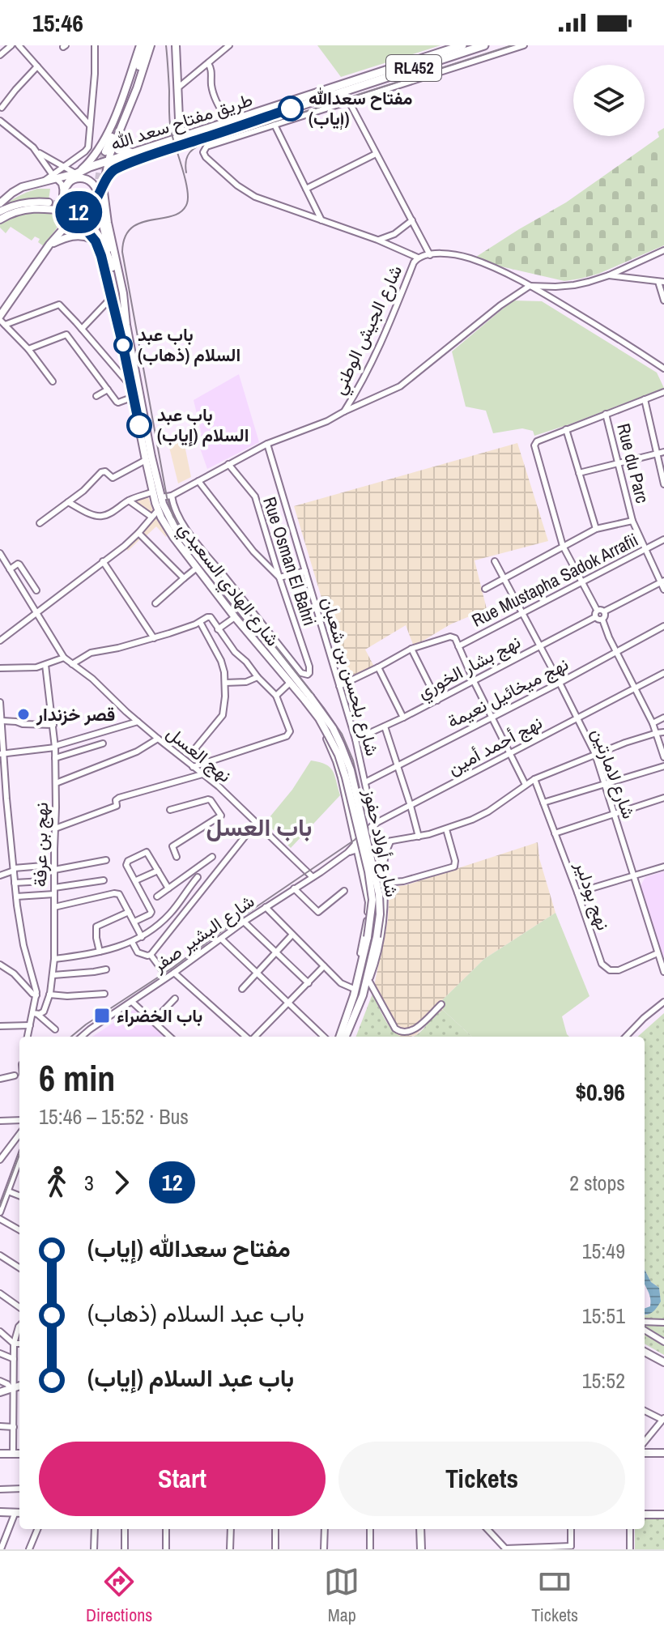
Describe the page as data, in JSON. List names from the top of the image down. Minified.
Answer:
{"streets":{"highway":["RL452","طريق مفتاح سعد الله"],"main road":["شارع الهادي السعيدي","شارع أولاد حفوز"],"street":["شارع الجيش الوطني","Rue du Parc","Rue Osman El Bahri","Rue Mustapha Sadok Arrafii","نهج بشار الخوري","شارع بلحسن بن شعبان","نهج ميخائيل نعيمة","نهج أحمد أمين","نهج العسل","شارع لامارتين","نهج بن عرفة","نهج بودلير","شارع البشير صفر"]},"crossings":[["طريق مفتاح سعد الله","شارع الهادي السعيدي"],["شارع الجيش الوطني","Rue Osman El Bahri"],["شارع الجيش الوطني","شارع الهادي السعيدي"],["شارع الجيش الوطني","شارع بلحسن بن شعبان"],["Rue du Parc","Rue Mustapha Sadok Arrafii"],["Rue Mustapha Sadok Arrafii","شارع لامارتين"],["شارع الهادي السعيدي","شارع أولاد حفوز"],["نهج بشار الخوري","شارع بلحسن بن شعبان"],["نهج بشار الخوري","شارع لامارتين"],["شارع بلحسن بن شعبان","نهج ميخائيل نعيمة"],["شارع بلحسن بن شعبان","نهج أحمد أمين"],["شارع بلحسن بن شعبان","شارع أولاد حفوز"],["نهج ميخائيل نعيمة","شارع لامارتين"],["نهج أحمد أمين","شارع لامارتين"],["نهج أحمد أمين","شارع أولاد حفوز"],["نهج أحمد أمين","شارع البشير صفر"],["نهج العسل","شارع البشير صفر"],["شارع لامارتين","نهج بودلير"]],"districts":["باب العسل"],"places":{"other":["مفتاح سعدالله (إياب)","باب عبد السلام (ذهاب)","باب عبد السلام (إياب)","قصر خزندار"],"transit":["باب الخضراء"]},"lines":["bus line 12"],"page":{"status":"15:46","on_map":"12","heading":["6 min","15:46 – 15:52 · Bus","$0.96"],"legs":["3","12","2 stops"],"list":[{"name":"مفتاح سعدالله (إياب)","value":"15:49"},{"name":"باب عبد السلام (ذهاب)","value":"15:51"},{"name":"باب عبد السلام (إياب)","value":"15:52"}],"buttons":["Start","Tickets"],"tabs":["Directions","Map","Tickets"]}}
